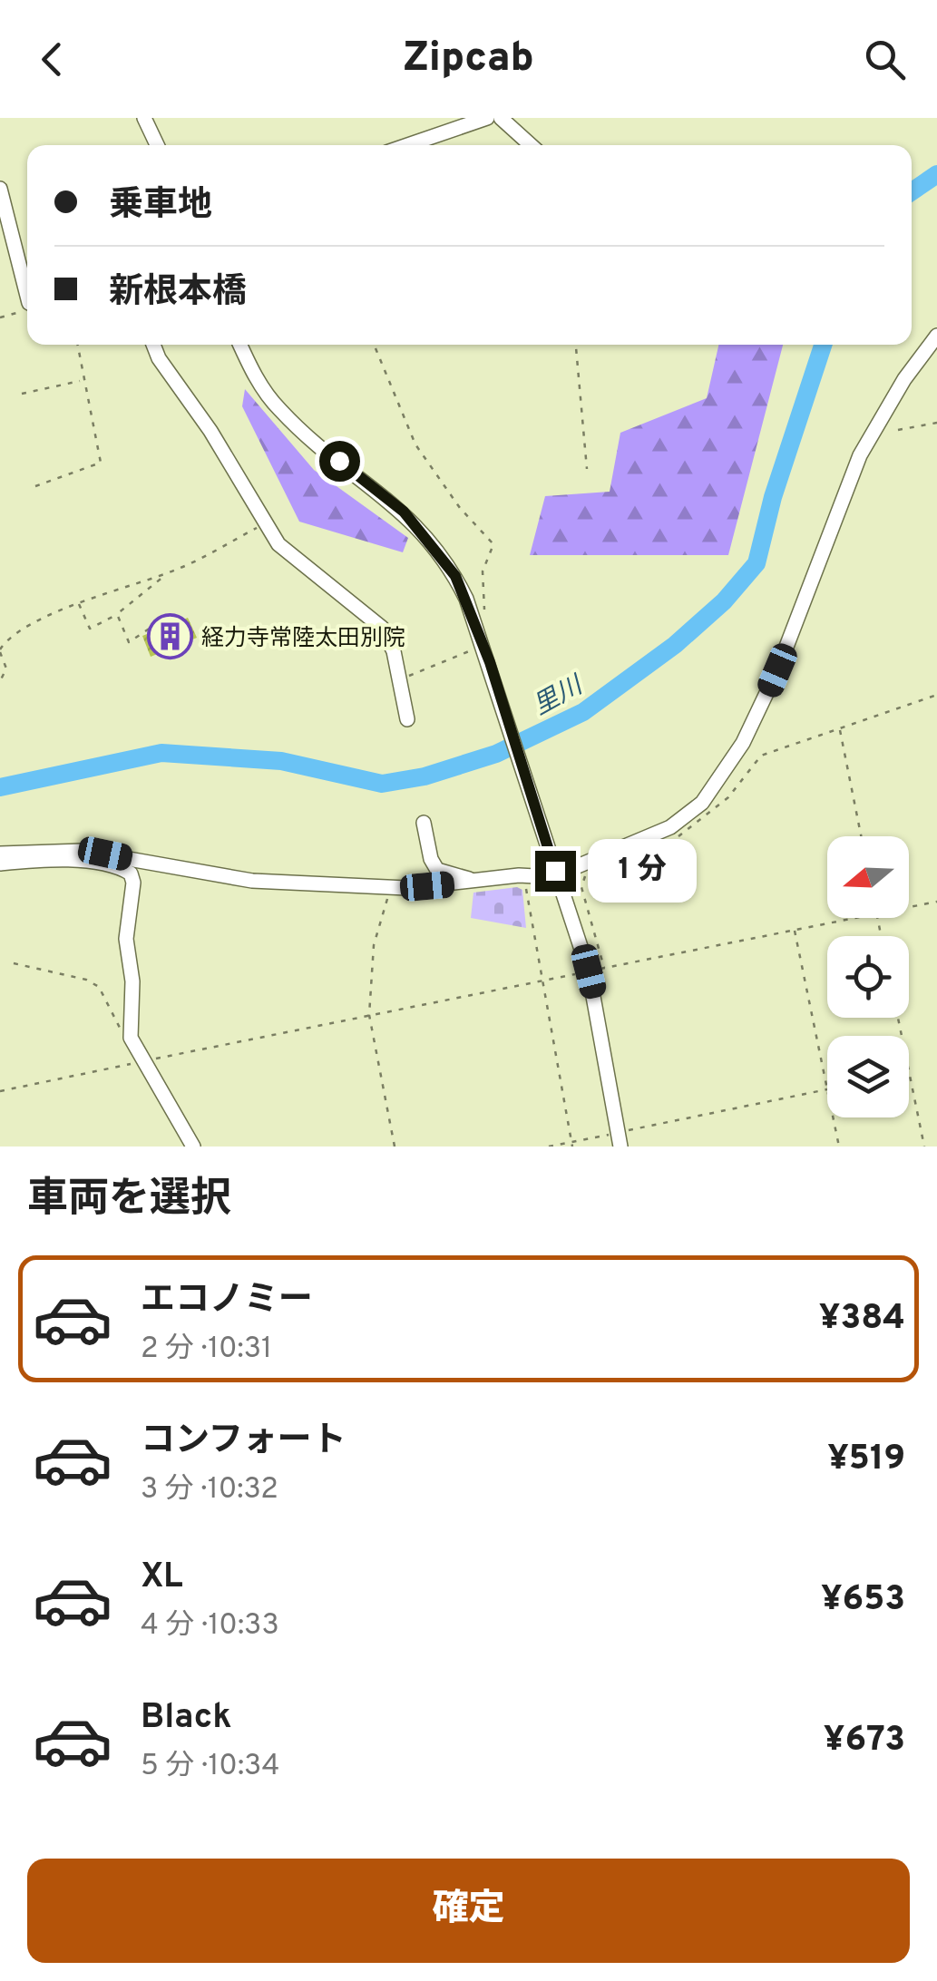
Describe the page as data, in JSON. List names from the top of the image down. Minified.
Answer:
{"water":["里川"],"places":{"building":["経力寺常陸太田別院"]},"north":"left","page":{"header":"Zipcab","banner":["乗車地","新根本橋"],"bubble":"1 分","heading":"車両を選択","list":[{"name":"エコノミー","note":"2 分 · 10:31","value":"¥384"},{"name":"コンフォート","note":"3 分 · 10:32","value":"¥519"},{"name":"XL","note":"4 分 · 10:33","value":"¥653"},{"name":"Black","note":"5 分 · 10:34","value":"¥673"}],"buttons":"確定"}}
